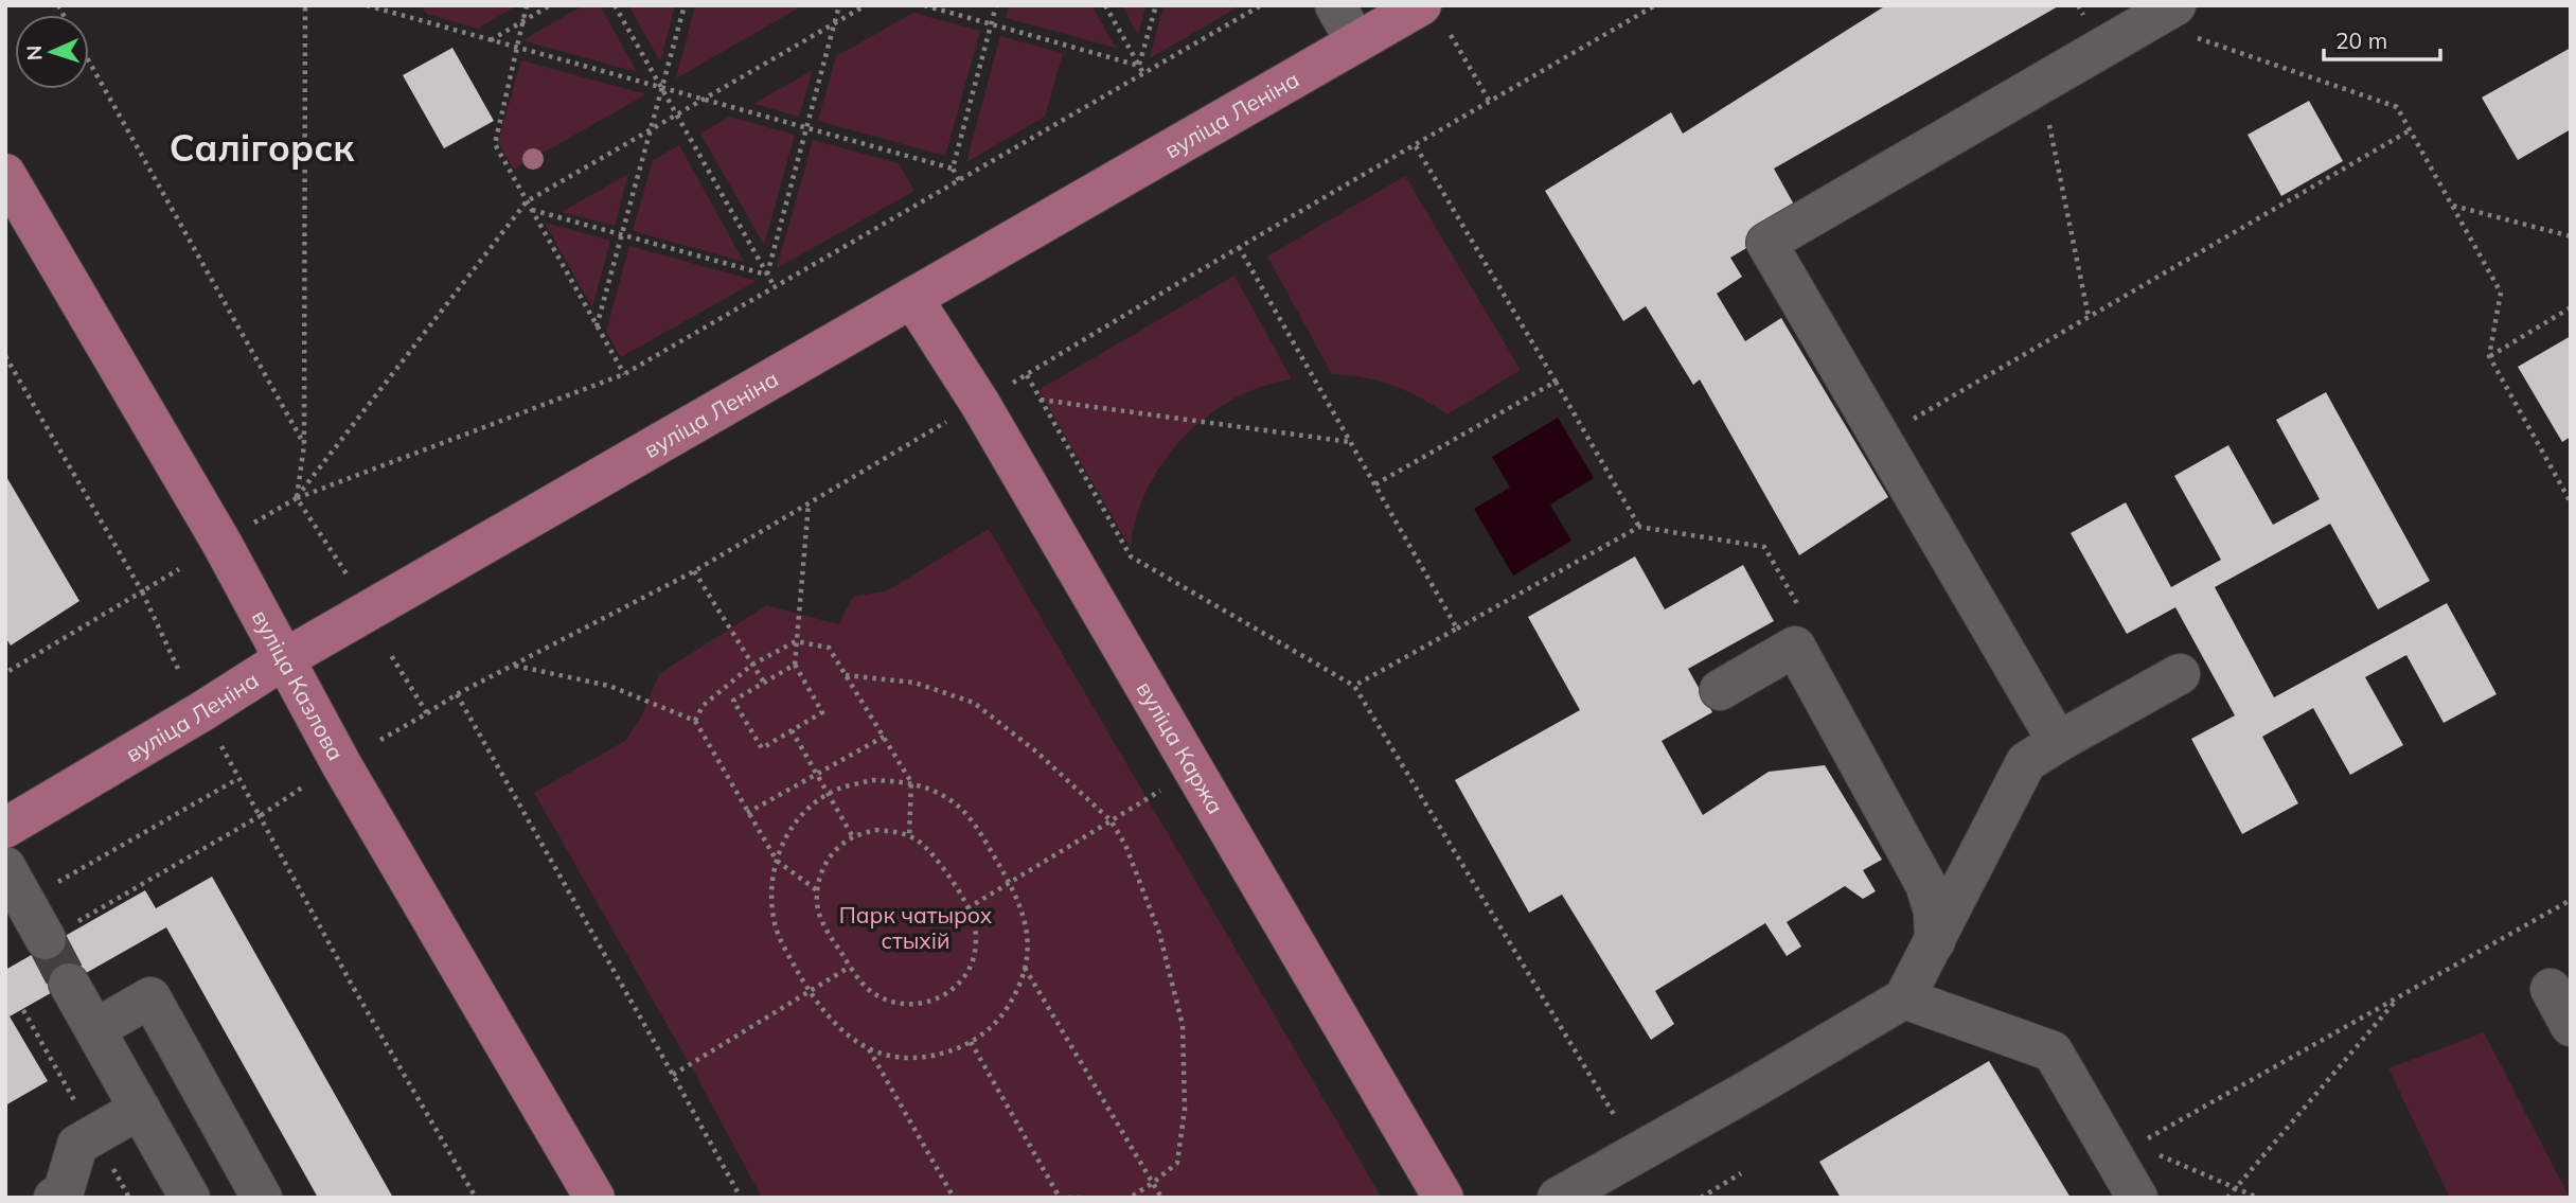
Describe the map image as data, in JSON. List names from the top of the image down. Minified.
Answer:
{"streets":{"main road":["вуліца Леніна","вуліца Казлова","вуліца Каржа"]},"crossings":[["вуліца Леніна","вуліца Казлова"],["вуліца Леніна","вуліца Каржа"]],"districts":["Салігорск"],"parks":["Парк чатырох стыхій"],"scale_bar":"20 m","north":"left"}
